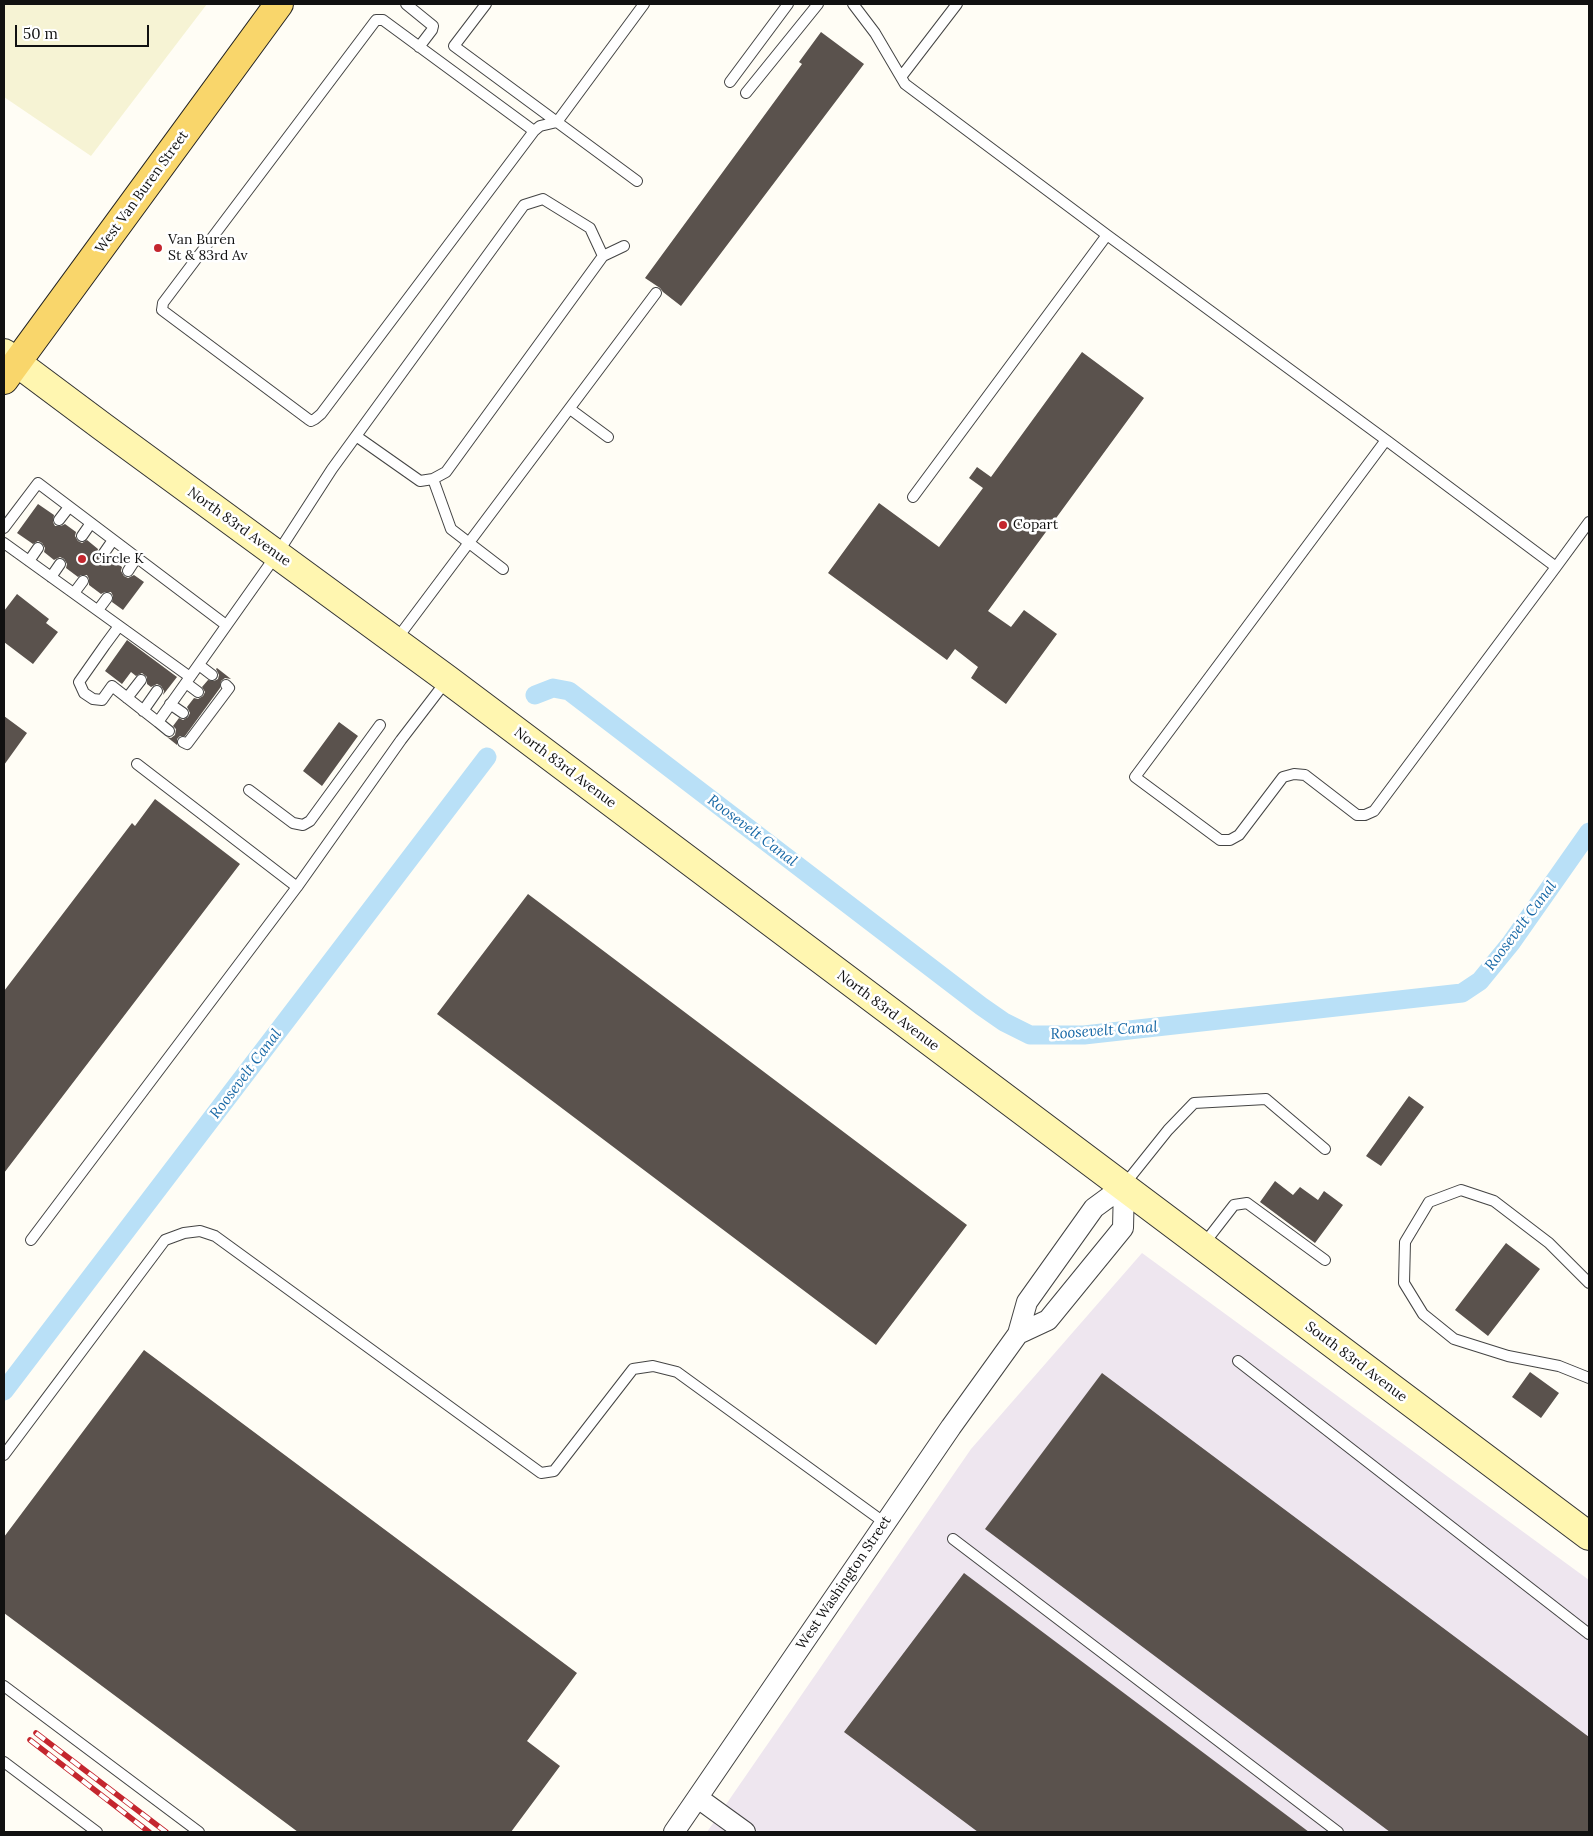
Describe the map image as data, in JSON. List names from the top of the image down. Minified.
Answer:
{"streets":{"main road":["West Van Buren Street","North 83rd Avenue","South 83rd Avenue"],"street":["West Washington Street"]},"crossings":[["West Van Buren Street","North 83rd Avenue"],["North 83rd Avenue","South 83rd Avenue"],["North 83rd Avenue","West Washington Street"],["South 83rd Avenue","West Washington Street"]],"water":["Roosevelt Canal"],"places":["Van Buren St & 83rd Av","Copart","Circle K"],"scale_bar":"50 m"}
